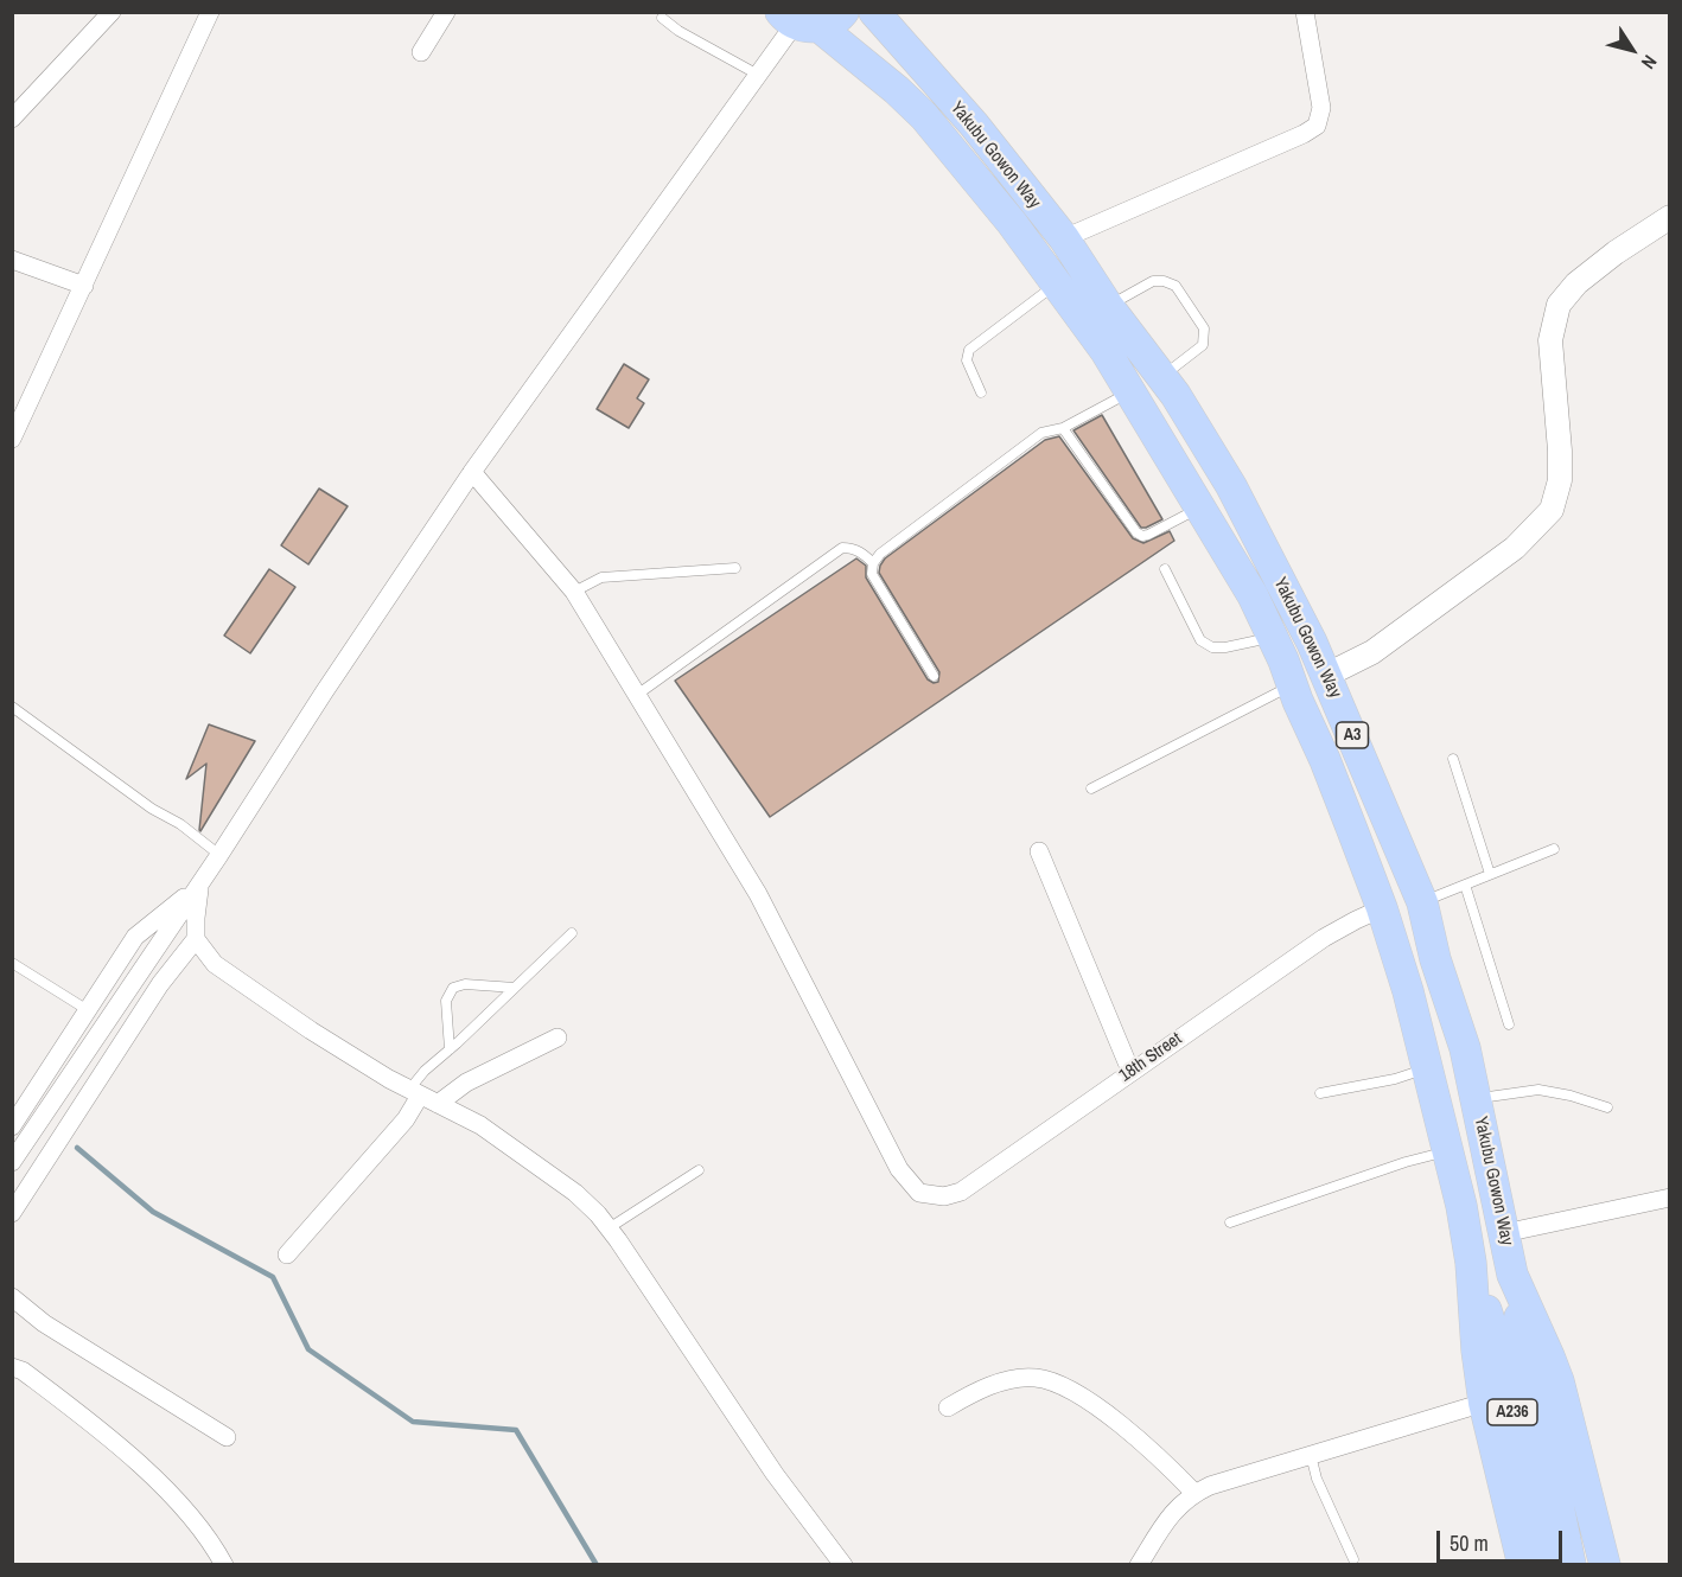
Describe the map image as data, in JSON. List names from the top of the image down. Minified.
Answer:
{"streets":{"highway":["Yakubu Gowon Way","A3","A236"],"street":["18th Street"]},"crossings":[["Yakubu Gowon Way","18th Street"],["Yakubu Gowon Way","A236"]],"scale_bar":"50 m","north":"bottom right"}
